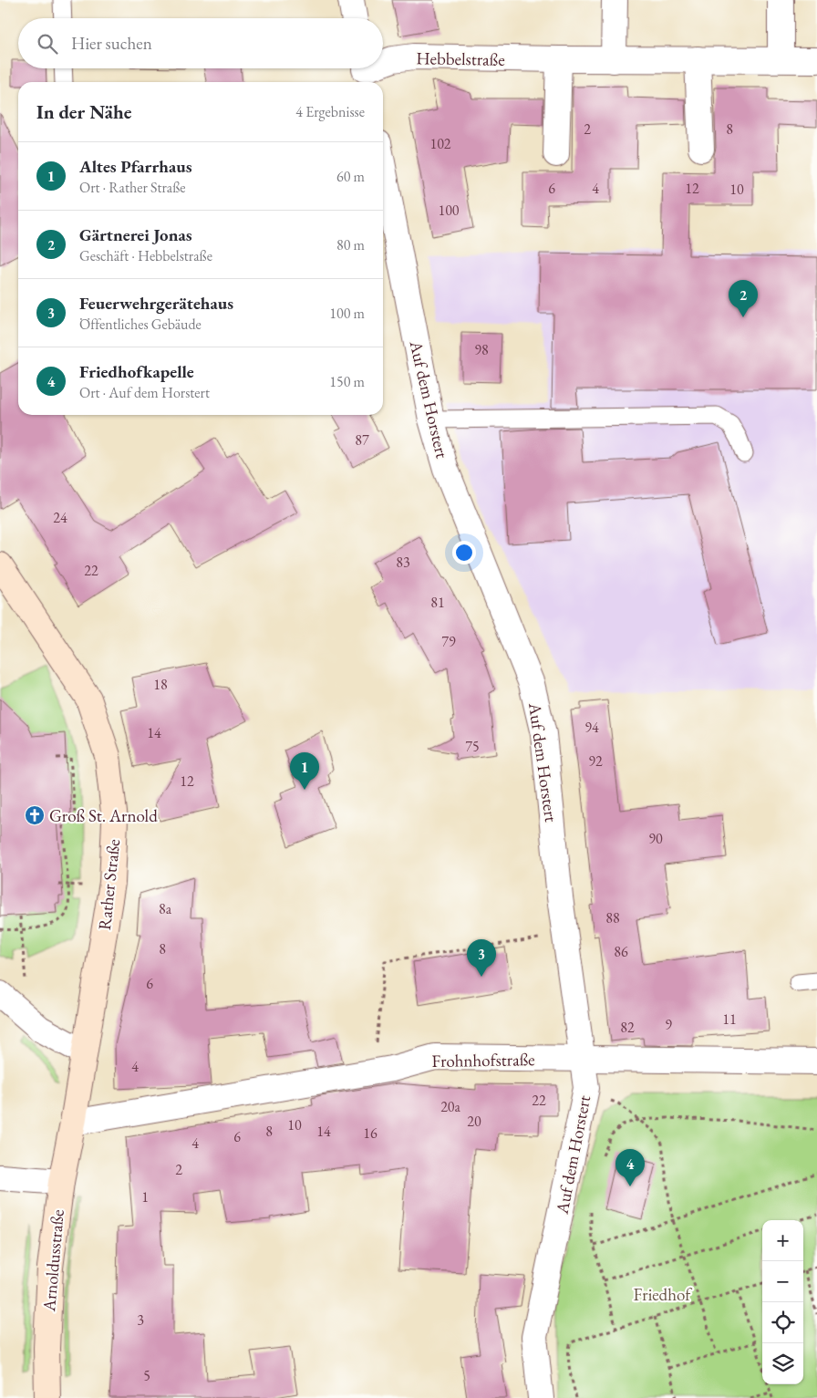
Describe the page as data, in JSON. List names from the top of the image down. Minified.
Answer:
{"streets":{"main road":["Rather Straße","Arnoldusstraße"],"street":["Hebbelstraße","Auf dem Horstert","Frohnhofstraße"]},"crossings":[["Auf dem Horstert","Frohnhofstraße"],["Rather Straße","Frohnhofstraße"],["Rather Straße","Arnoldusstraße"],["Frohnhofstraße","Arnoldusstraße"]],"parks":["Friedhof"],"places":{"church":["Groß St. Arnold"]},"house_numbers":["2","8","102","6","4","12","10","100","98","87","24","83","22","81","79","18","94","14","75","92","12","90","8a","88","8","86","6","11","9","82","4","22","20a","20","10","8","14","16","6","4","2","1","3","5"],"page":{"search":"Hier suchen","heading":["In der Nähe","4 Ergebnisse"],"list":[{"mark":"1","name":"Altes Pfarrhaus","note":"Ort · Rather Straße","value":"60 m"},{"mark":"2","name":"Gärtnerei Jonas","note":"Geschäft · Hebbelstraße","value":"80 m"},{"mark":"3","name":"Feuerwehrgerätehaus","note":"Öffentliches Gebäude","value":"100 m"},{"mark":"4","name":"Friedhofkapelle","note":"Ort · Auf dem Horstert","value":"150 m"}],"pins":["2","1","3","4"],"map_buttons":["+","−"]}}
